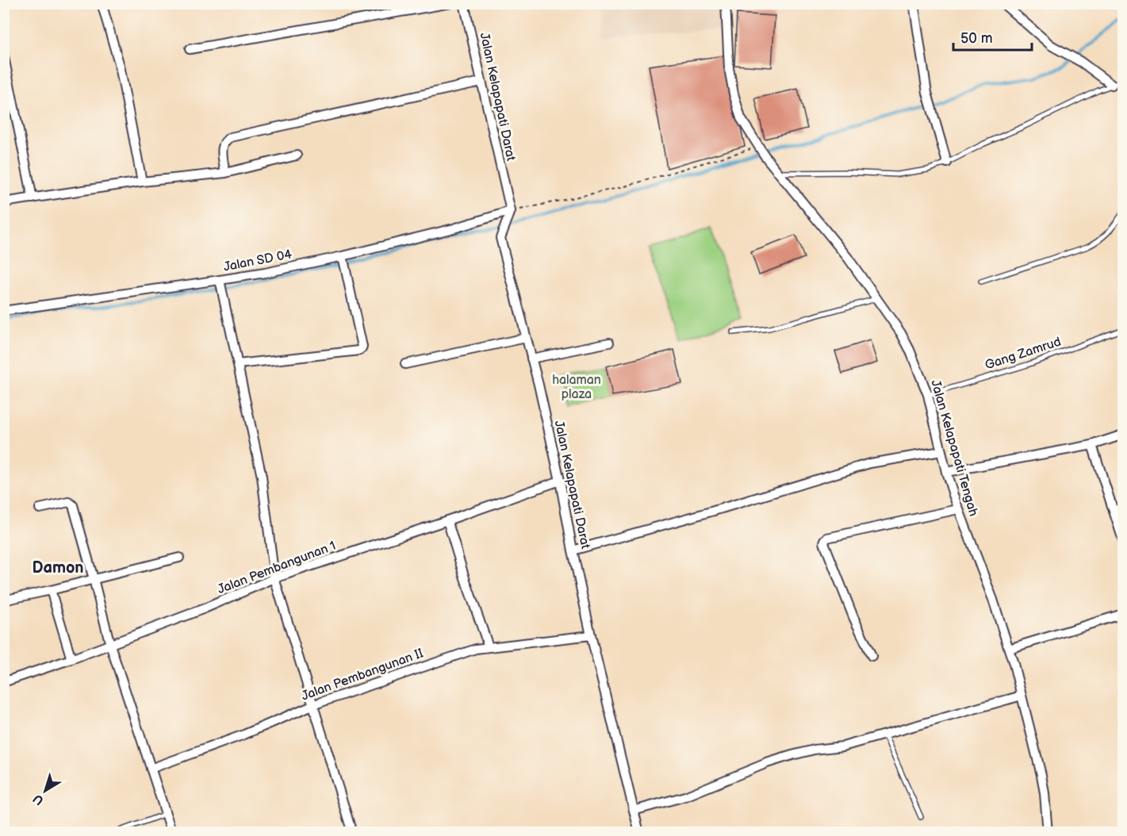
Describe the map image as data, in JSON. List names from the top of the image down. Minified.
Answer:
{"streets":{"street":["Jalan Kelapapati Darat","Jalan SD 04","Jalan Kelapapati Tengah","Jalan Pembangunan 1","Jalan Pembangunan II"],"lane":["Gang Zamrud"]},"crossings":[["Jalan Kelapapati Darat","Jalan SD 04"],["Jalan Kelapapati Darat","Jalan Pembangunan 1"],["Jalan Kelapapati Darat","Jalan Pembangunan II"],["Gang Zamrud","Jalan Kelapapati Tengah"]],"districts":["Damon"],"parks":["halaman plaza"],"scale_bar":"50 m","north":"bottom left"}
